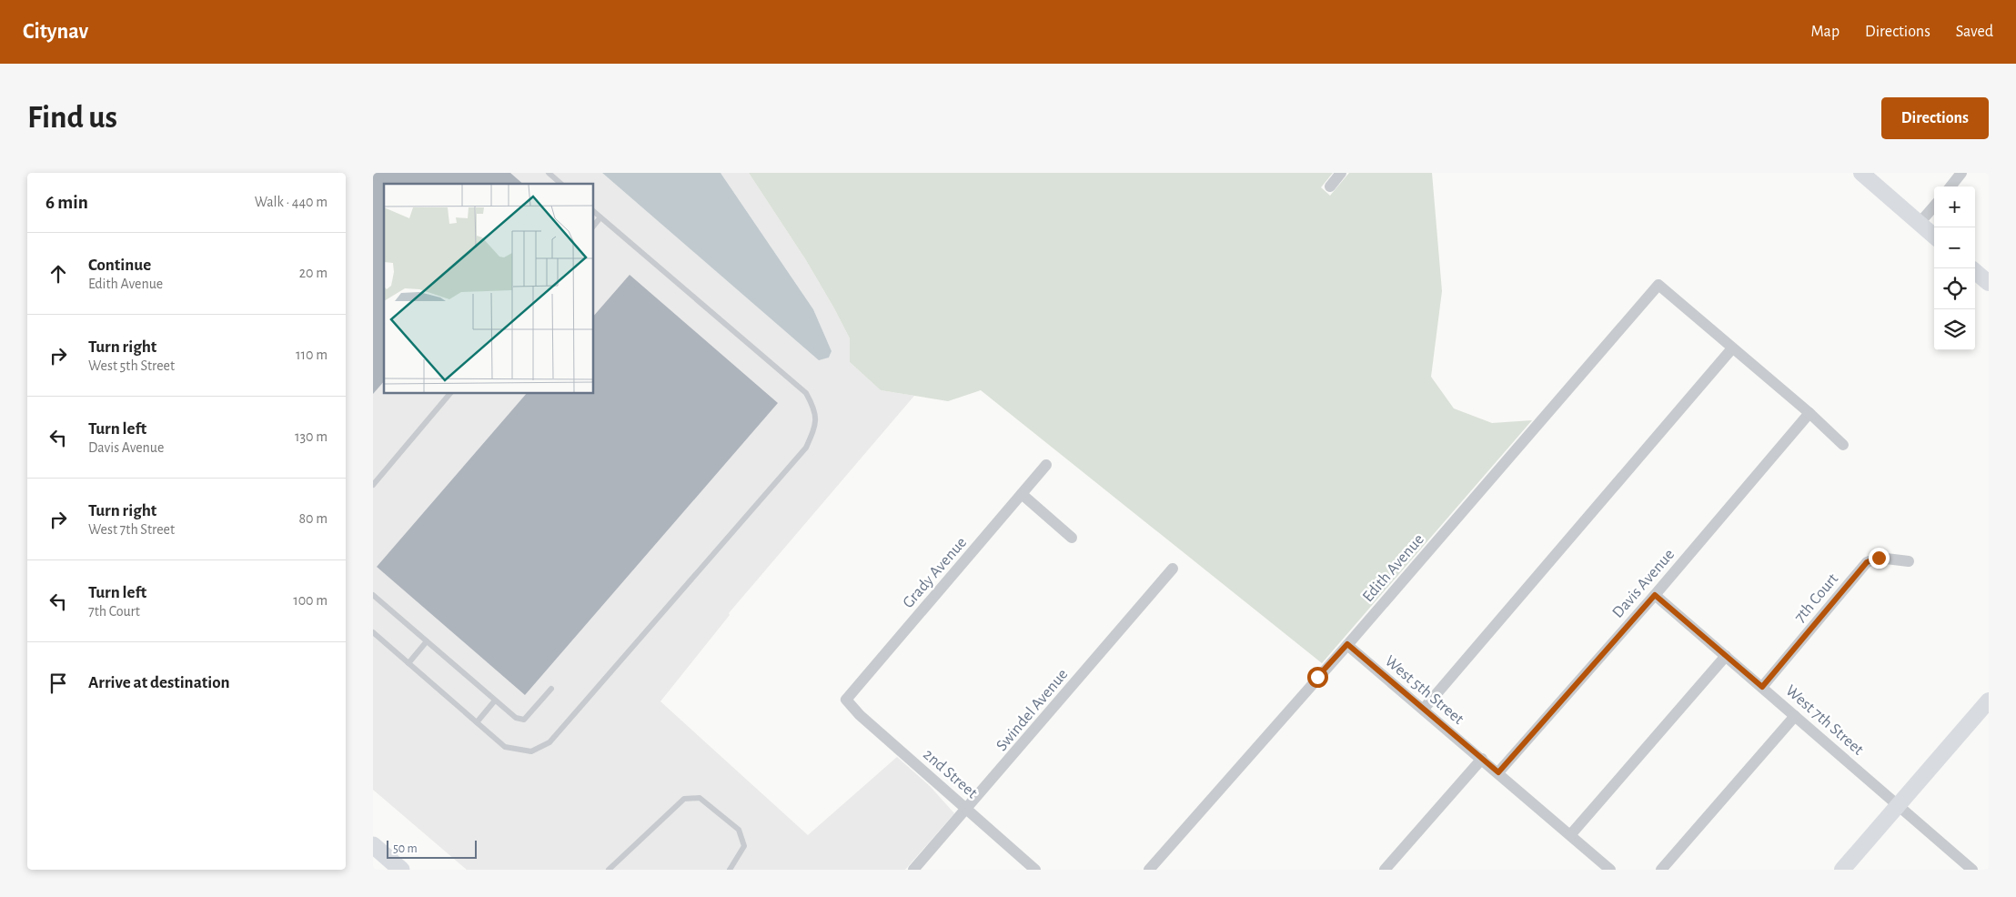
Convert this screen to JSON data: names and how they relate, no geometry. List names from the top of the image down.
{
  "streets": {
    "street": [
      "Edith Avenue",
      "Grady Avenue",
      "Davis Avenue",
      "7th Court",
      "West 5th Street",
      "Swindel Avenue",
      "West 7th Street",
      "2nd Street"
    ]
  },
  "crossings": [
    ["Edith Avenue", "West 5th Street"],
    ["Grady Avenue", "2nd Street"],
    ["Davis Avenue", "West 5th Street"],
    ["Davis Avenue", "West 7th Street"],
    ["7th Court", "West 7th Street"],
    ["Swindel Avenue", "2nd Street"]
  ],
  "scale_bar": "50 m",
  "page": {
    "header": "Citynav",
    "nav": ["Map", "Directions", "Saved"],
    "buttons": "Directions",
    "title": "Find us",
    "heading": ["6 min", "Walk · 440 m"],
    "map_buttons": ["+", "−"],
    "list": [
      ["Continue", "Edith Avenue", "20 m"],
      ["Turn right", "West 5th Street", "110 m"],
      ["Turn left", "Davis Avenue", "130 m"],
      ["Turn right", "West 7th Street", "80 m"],
      ["Turn left", "7th Court", "100 m"],
      "Arrive at destination"
    ],
    "scale": "50 m"
  }
}
